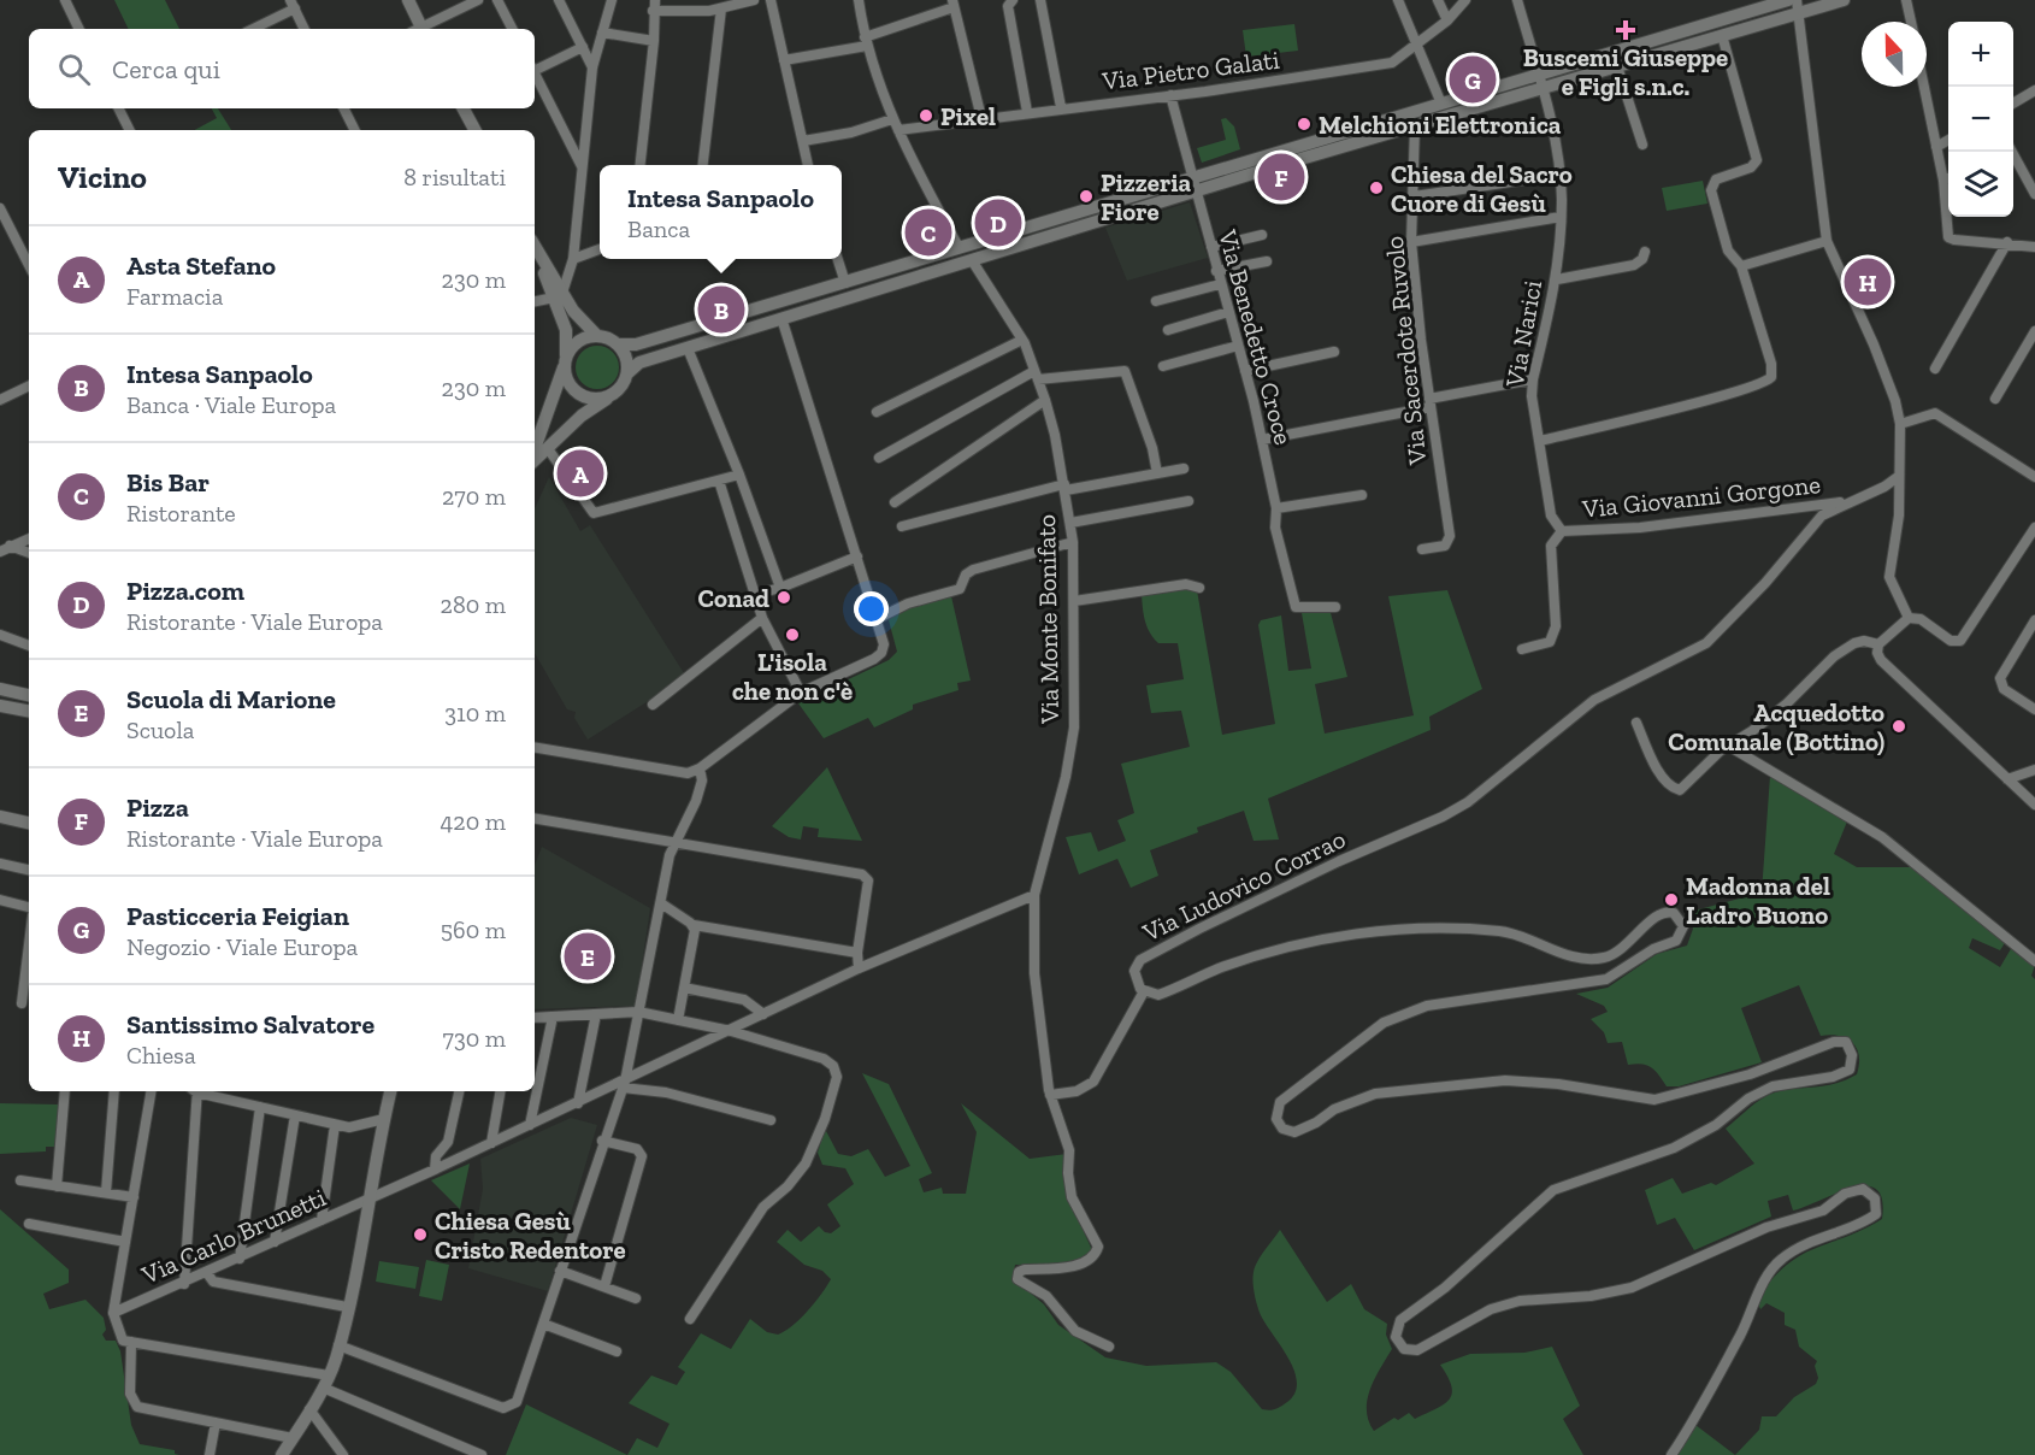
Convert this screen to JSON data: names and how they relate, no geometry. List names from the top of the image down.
{
  "streets": {
    "street": [
      "Via Pietro Galati",
      "Via Narici",
      "Via Benedetto Croce",
      "Via Sacerdote Ruvolo",
      "Via Giovanni Gorgone",
      "Via Monte Bonifato",
      "Via Ludovico Corrao",
      "Via Carlo Brunetti"
    ]
  },
  "crossings": [
    ["Via Pietro Galati", "Via Benedetto Croce"],
    ["Via Narici", "Via Giovanni Gorgone"],
    ["Via Giovanni Gorgone", "Via Ludovico Corrao"],
    ["Via Monte Bonifato", "Via Carlo Brunetti"]
  ],
  "places": {
    "health": ["Buscemi Giuseppe e Figli s.n.c."],
    "other": [
      "Pixel",
      "Melchioni Elettronica",
      "Chiesa del Sacro Cuore di Gesù",
      "Pizzeria Fiore",
      "Conad",
      "L'isola che non c'è",
      "Acquedotto Comunale (Bottino)",
      "Madonna del Ladro Buono",
      "Chiesa Gesù Cristo Redentore"
    ]
  },
  "north": "top",
  "page": {
    "map_buttons": ["+", "−"],
    "search": "Cerca qui",
    "pins": [
      "G",
      "F",
      "D",
      "C",
      "H",
      "B",
      "A",
      "E"
    ],
    "heading": ["Vicino", "8 risultati"],
    "popup": ["Intesa Sanpaolo", "Banca"],
    "list": [
      {
        "mark": "A",
        "name": "Asta Stefano",
        "note": "Farmacia",
        "value": "230 m"
      },
      {
        "mark": "B",
        "name": "Intesa Sanpaolo",
        "note": "Banca · Viale Europa",
        "value": "230 m"
      },
      {
        "mark": "C",
        "name": "Bis Bar",
        "note": "Ristorante",
        "value": "270 m"
      },
      {
        "mark": "D",
        "name": "Pizza.com",
        "note": "Ristorante · Viale Europa",
        "value": "280 m"
      },
      {
        "mark": "E",
        "name": "Scuola di Marione",
        "note": "Scuola",
        "value": "310 m"
      },
      {
        "mark": "F",
        "name": "Pizza",
        "note": "Ristorante · Viale Europa",
        "value": "420 m"
      },
      {
        "mark": "G",
        "name": "Pasticceria Feigian",
        "note": "Negozio · Viale Europa",
        "value": "560 m"
      },
      {
        "mark": "H",
        "name": "Santissimo Salvatore",
        "note": "Chiesa",
        "value": "730 m"
      }
    ]
  }
}
